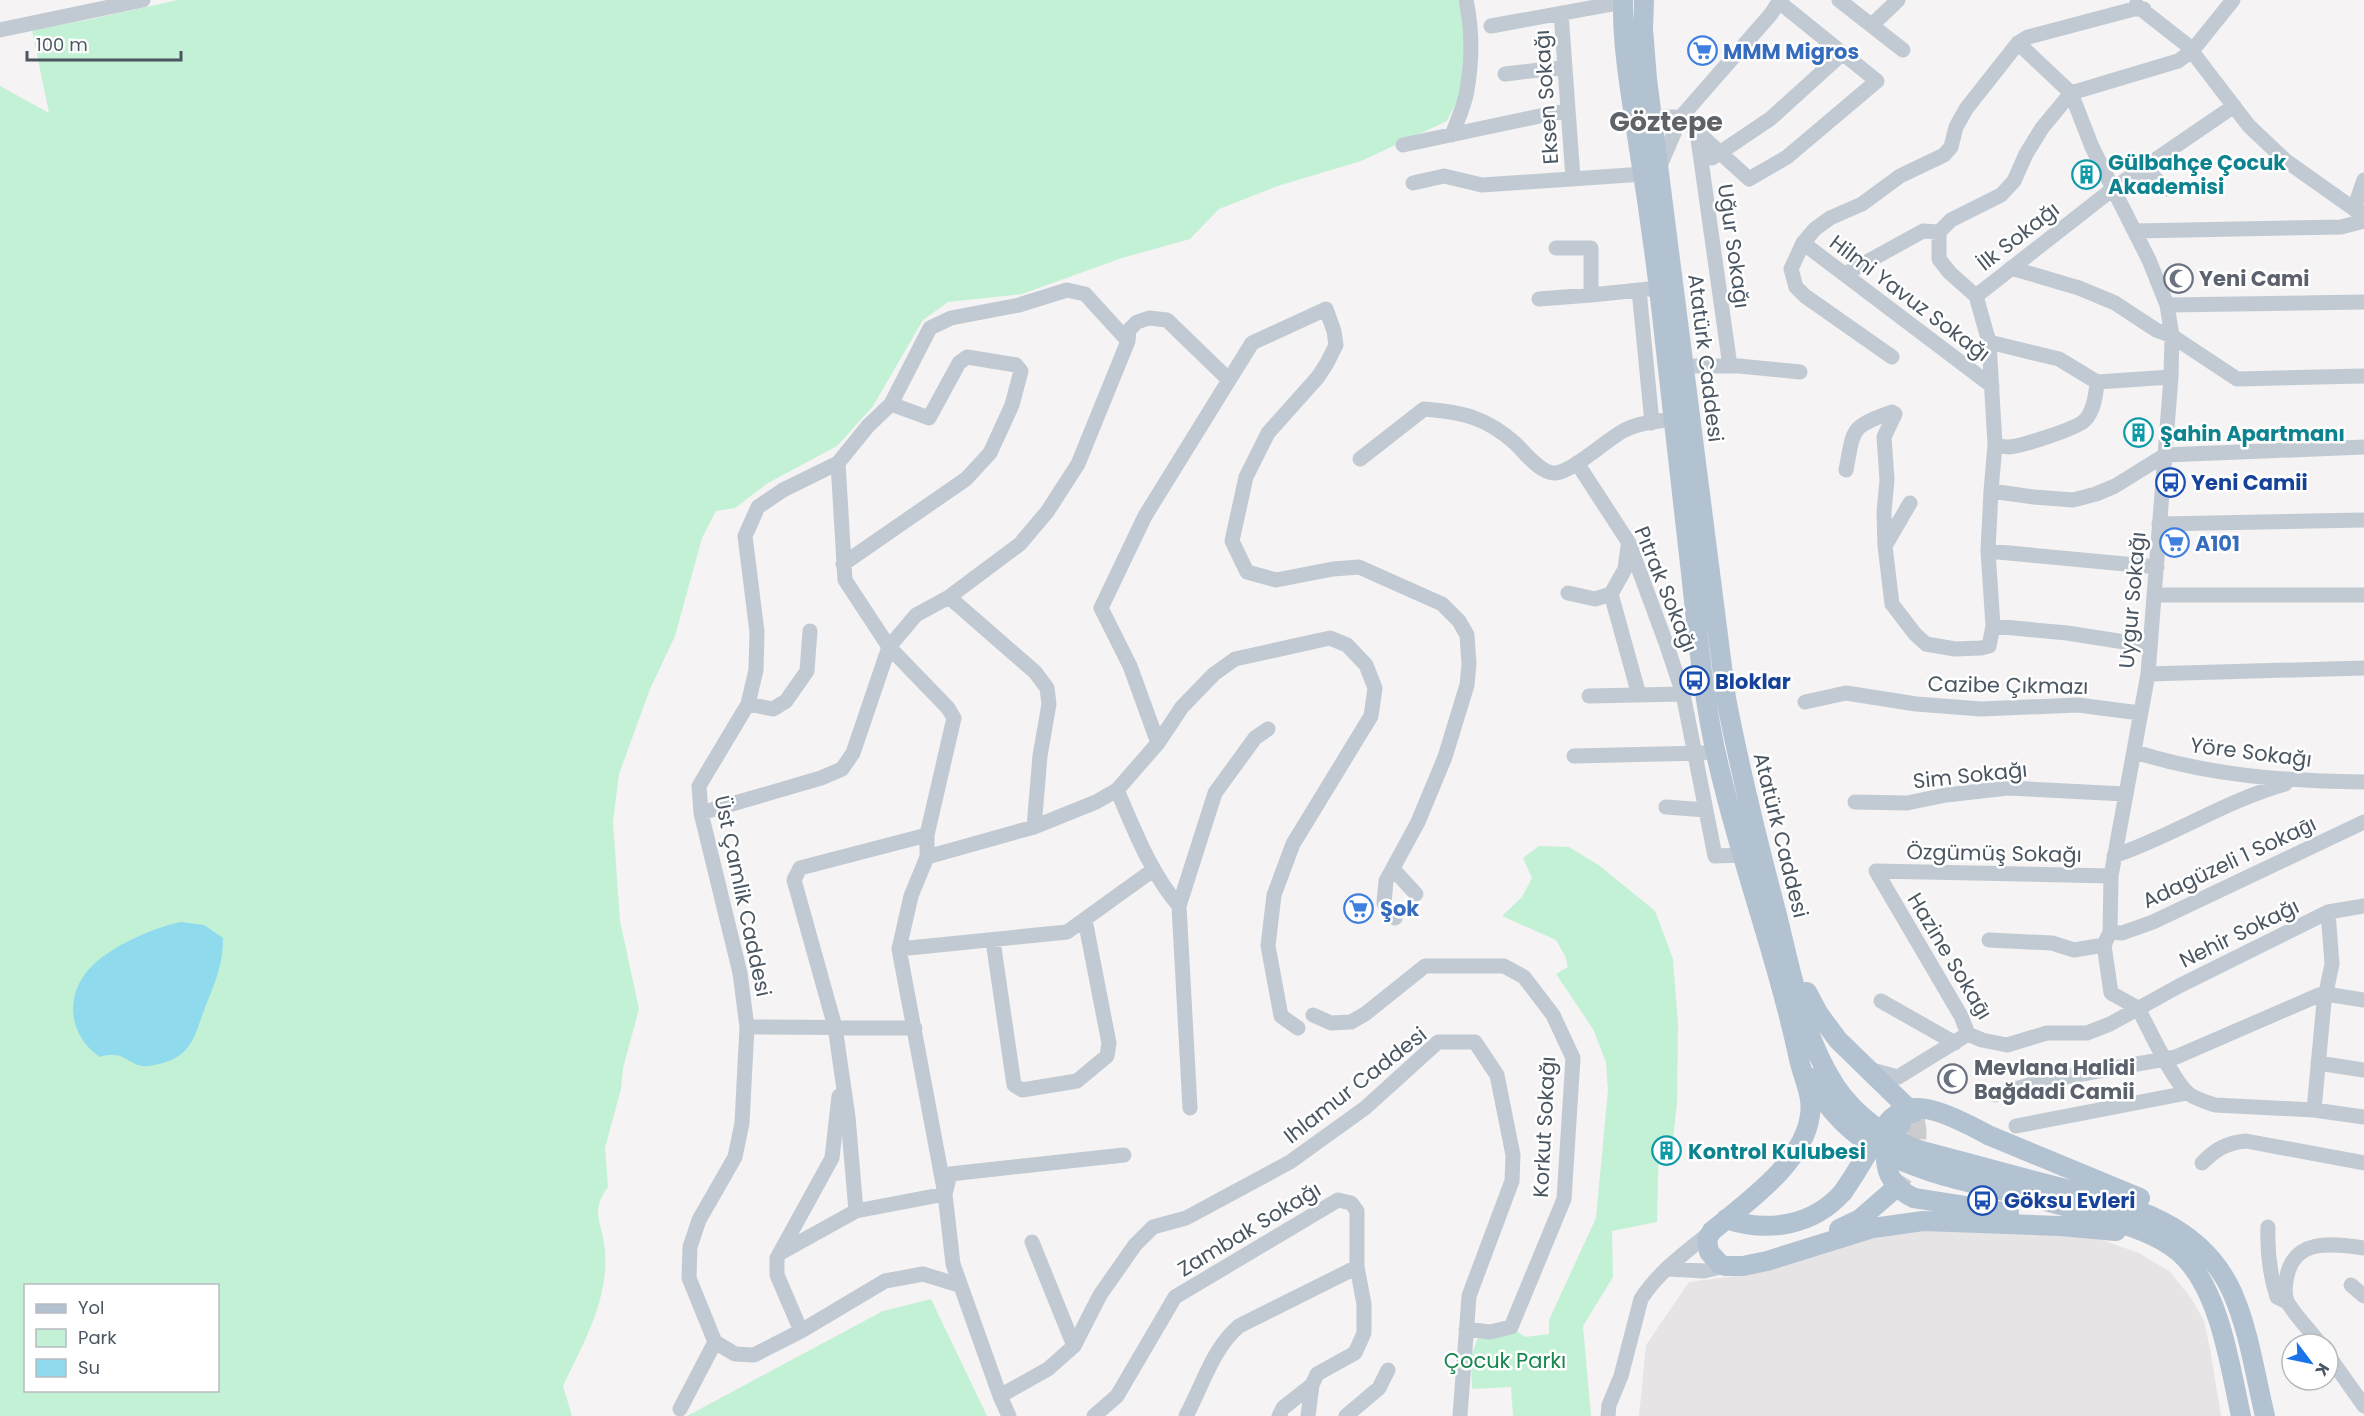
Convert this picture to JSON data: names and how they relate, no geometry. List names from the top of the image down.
{
  "streets": {
    "main road": ["Atatürk Caddesi"],
    "street": [
      "Eksen Sokağı",
      "İlk Sokağı",
      "Uğur Sokağı",
      "Hilmi Yavuz Sokağı",
      "Pıtrak Sokağı",
      "Uygur Sokağı",
      "Cazibe Çıkmazı",
      "Yöre Sokağı",
      "Sim Sokağı",
      "Özgümüş Sokağı",
      "Adagüzeli 1 Sokaḡı",
      "Üst Çamlik Caddesi",
      "Nehir Sokağı",
      "Hazine Sokaḡı",
      "Ihlamur Caddesi",
      "Korkut Sokağı",
      "Zambak Sokağı"
    ]
  },
  "crossings": [
    ["Eksen Sokağı", "Atatürk Caddesi"],
    ["İlk Sokağı", "Uygur Sokağı"],
    ["Atatürk Caddesi", "Pıtrak Sokağı"],
    ["Uygur Sokağı", "Cazibe Çıkmazı"],
    ["Uygur Sokağı", "Yöre Sokağı"],
    ["Uygur Sokağı", "Sim Sokağı"],
    ["Uygur Sokağı", "Özgümüş Sokağı"],
    ["Uygur Sokağı", "Adagüzeli 1 Sokaḡı"],
    ["Uygur Sokağı", "Nehir Sokağı"],
    ["Uygur Sokağı", "Hazine Sokaḡı"],
    ["Özgümüş Sokağı", "Hazine Sokaḡı"],
    ["Nehir Sokağı", "Hazine Sokaḡı"],
    ["Ihlamur Caddesi", "Korkut Sokağı"]
  ],
  "districts": ["Göztepe"],
  "parks": ["Çocuk Parkı"],
  "places": {
    "supermarket": ["MMM Migros", "A101", "Şok"],
    "building": ["Gülbahçe Çocuk Akademisi", "Şahin Apartmanı", "Kontrol Kulubesi"],
    "mosque": ["Yeni Cami", "Mevlana Halidi Bağdadi Camii"],
    "bus stop": ["Yeni Camii", "Bloklar", "Göksu Evleri"]
  },
  "legend": ["Yol", "Park", "Su"],
  "scale_bar": "100 m",
  "north": "bottom right"
}
